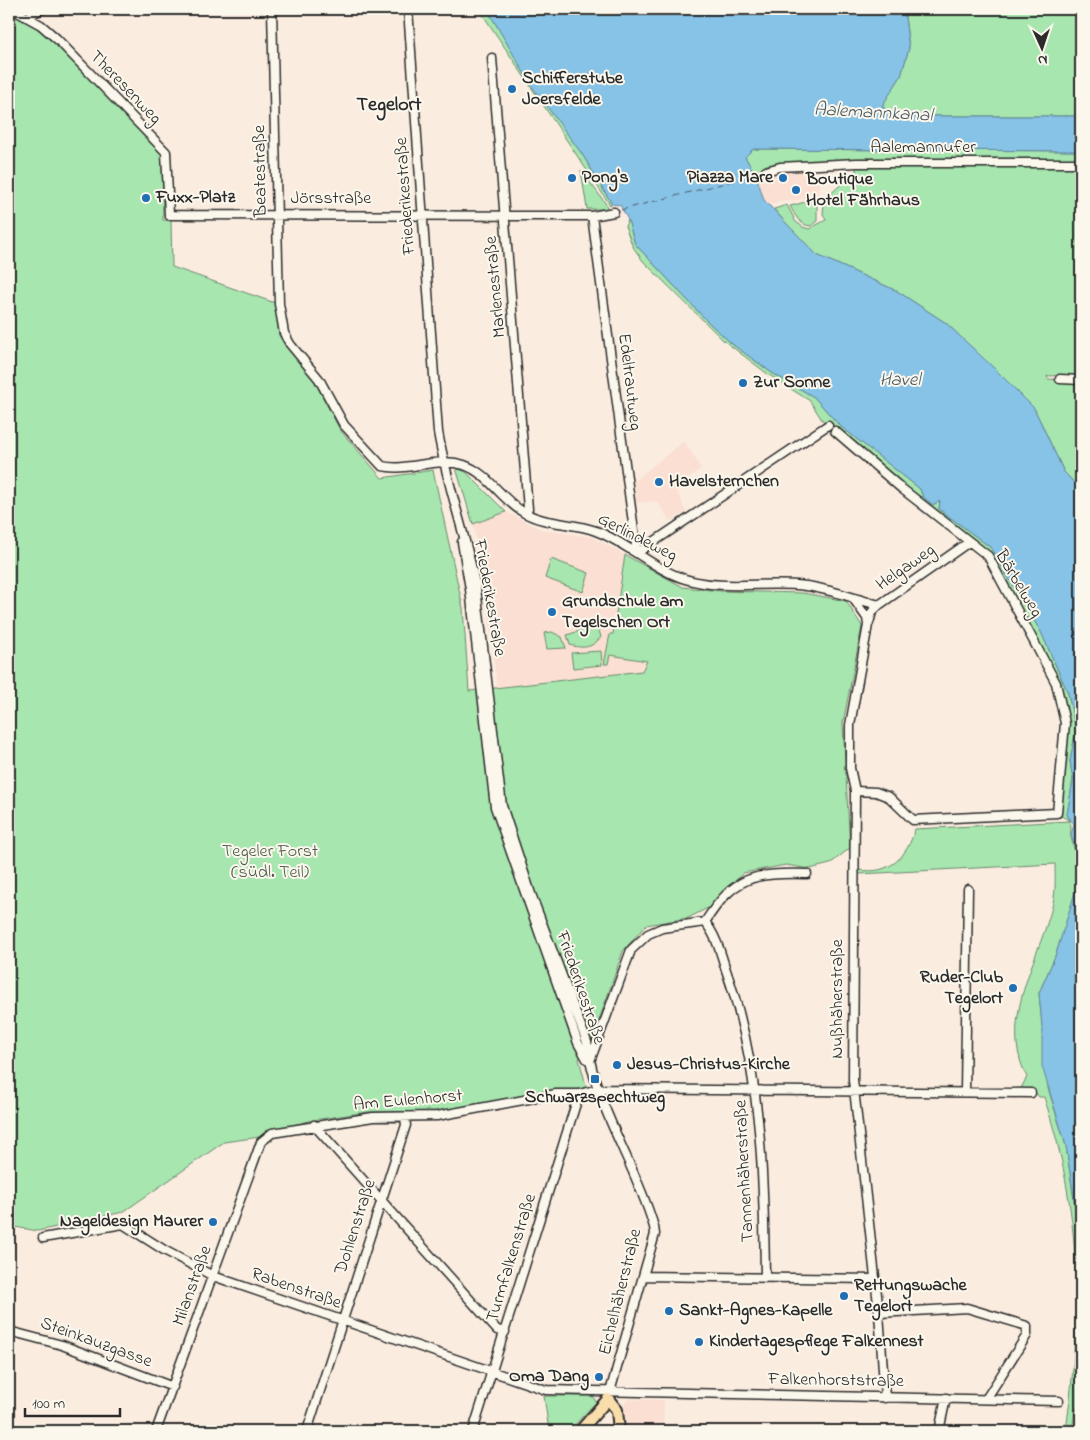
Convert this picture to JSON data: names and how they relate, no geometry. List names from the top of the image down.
{
  "streets": {
    "street": [
      "Theresenweg",
      "Aalemannufer",
      "Beatestraße",
      "Friederikestraße",
      "Jörsstraße",
      "Marlenestraße",
      "Edeltrautweg",
      "Gerlindeweg",
      "Helgaweg",
      "Bärbelweg",
      "Nußhäherstraße",
      "Am Eulenhorst",
      "Tannenhäherstraße",
      "Dohlenstraße",
      "Turmfalkenstraße",
      "Milanstraße",
      "Rabenstraße",
      "Eichelhäherstraße",
      "Steinkauzgasse",
      "Falkenhorststraße"
    ]
  },
  "crossings": [
    ["Theresenweg", "Jörsstraße"],
    ["Beatestraße", "Jörsstraße"],
    ["Beatestraße", "Gerlindeweg"],
    ["Friederikestraße", "Jörsstraße"],
    ["Friederikestraße", "Gerlindeweg"],
    ["Friederikestraße", "Eichelhäherstraße"],
    ["Jörsstraße", "Marlenestraße"],
    ["Jörsstraße", "Edeltrautweg"],
    ["Marlenestraße", "Gerlindeweg"],
    ["Edeltrautweg", "Gerlindeweg"],
    ["Gerlindeweg", "Helgaweg"],
    ["Helgaweg", "Bärbelweg"],
    ["Helgaweg", "Nußhäherstraße"],
    ["Bärbelweg", "Nußhäherstraße"],
    ["Nußhäherstraße", "Falkenhorststraße"],
    ["Am Eulenhorst", "Dohlenstraße"],
    ["Am Eulenhorst", "Turmfalkenstraße"],
    ["Am Eulenhorst", "Milanstraße"],
    ["Am Eulenhorst", "Eichelhäherstraße"],
    ["Dohlenstraße", "Rabenstraße"],
    ["Turmfalkenstraße", "Rabenstraße"],
    ["Milanstraße", "Rabenstraße"],
    ["Milanstraße", "Steinkauzgasse"],
    ["Rabenstraße", "Falkenhorststraße"],
    ["Eichelhäherstraße", "Falkenhorststraße"]
  ],
  "districts": ["Tegelort"],
  "water": ["Aalemannkanal", "Havel"],
  "parks": ["Tegeler Forst (südl. Teil)"],
  "places": {
    "other": [
      "Schifferstube Joersfelde",
      "Pong's",
      "Piazza Mare",
      "Boutique Hotel Fährhaus",
      "Fuxx-Platz",
      "Zur Sonne",
      "Havelsternchen",
      "Grundschule am Tegelschen Ort",
      "Ruder-Club Tegelort",
      "Jesus-Christus-Kirche",
      "Nageldesign Maurer",
      "Rettungswache Tegelort",
      "Sankt-Agnes-Kapelle",
      "Kindertagespflege Falkennest",
      "Oma Dang"
    ],
    "transit": ["Schwarzspechtweg"]
  },
  "scale_bar": "100 m",
  "north": "bottom"
}
